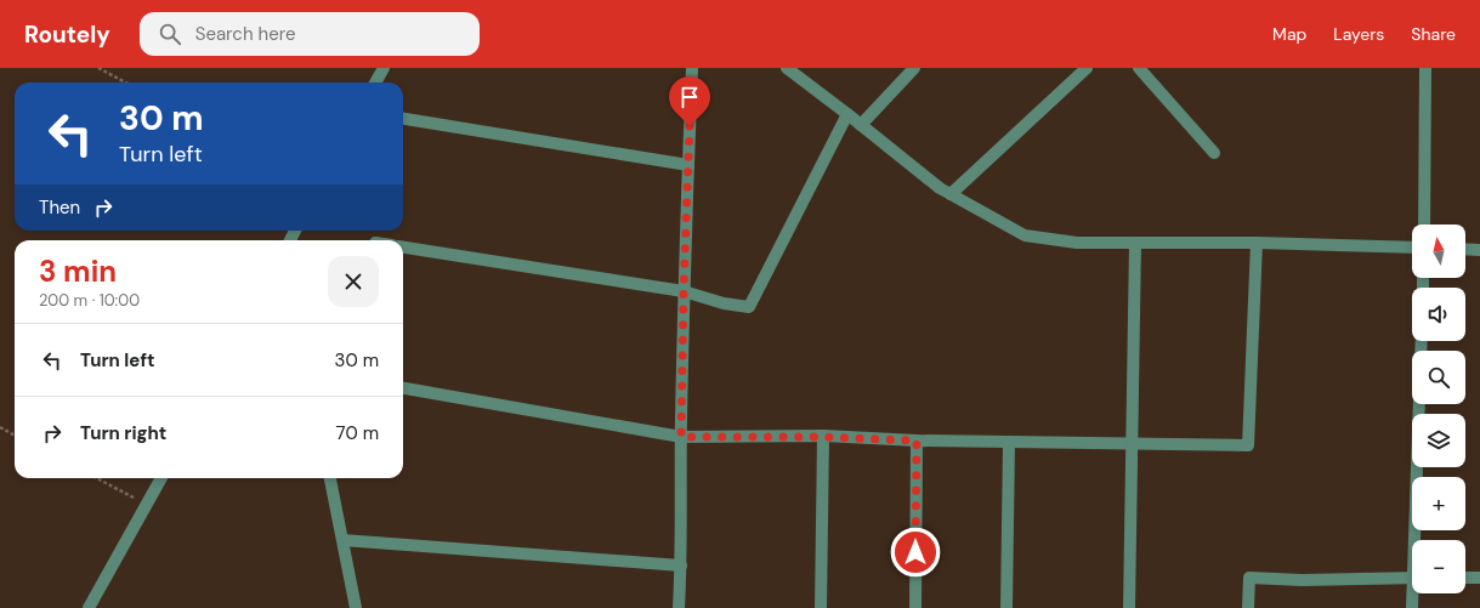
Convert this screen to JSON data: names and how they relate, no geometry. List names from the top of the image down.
{
  "north": "top",
  "page": {
    "header": "Routely",
    "search": "Search here",
    "nav": ["Map", "Layers", "Share"],
    "turn": ["30 m", "Turn left"],
    "then": "Then",
    "map_buttons": ["+", "−"],
    "heading": ["3 min", "200 m · 10:00"],
    "list": [
      {
        "name": "Turn left",
        "value": "30 m"
      },
      {
        "name": "Turn right",
        "value": "70 m"
      }
    ]
  }
}
